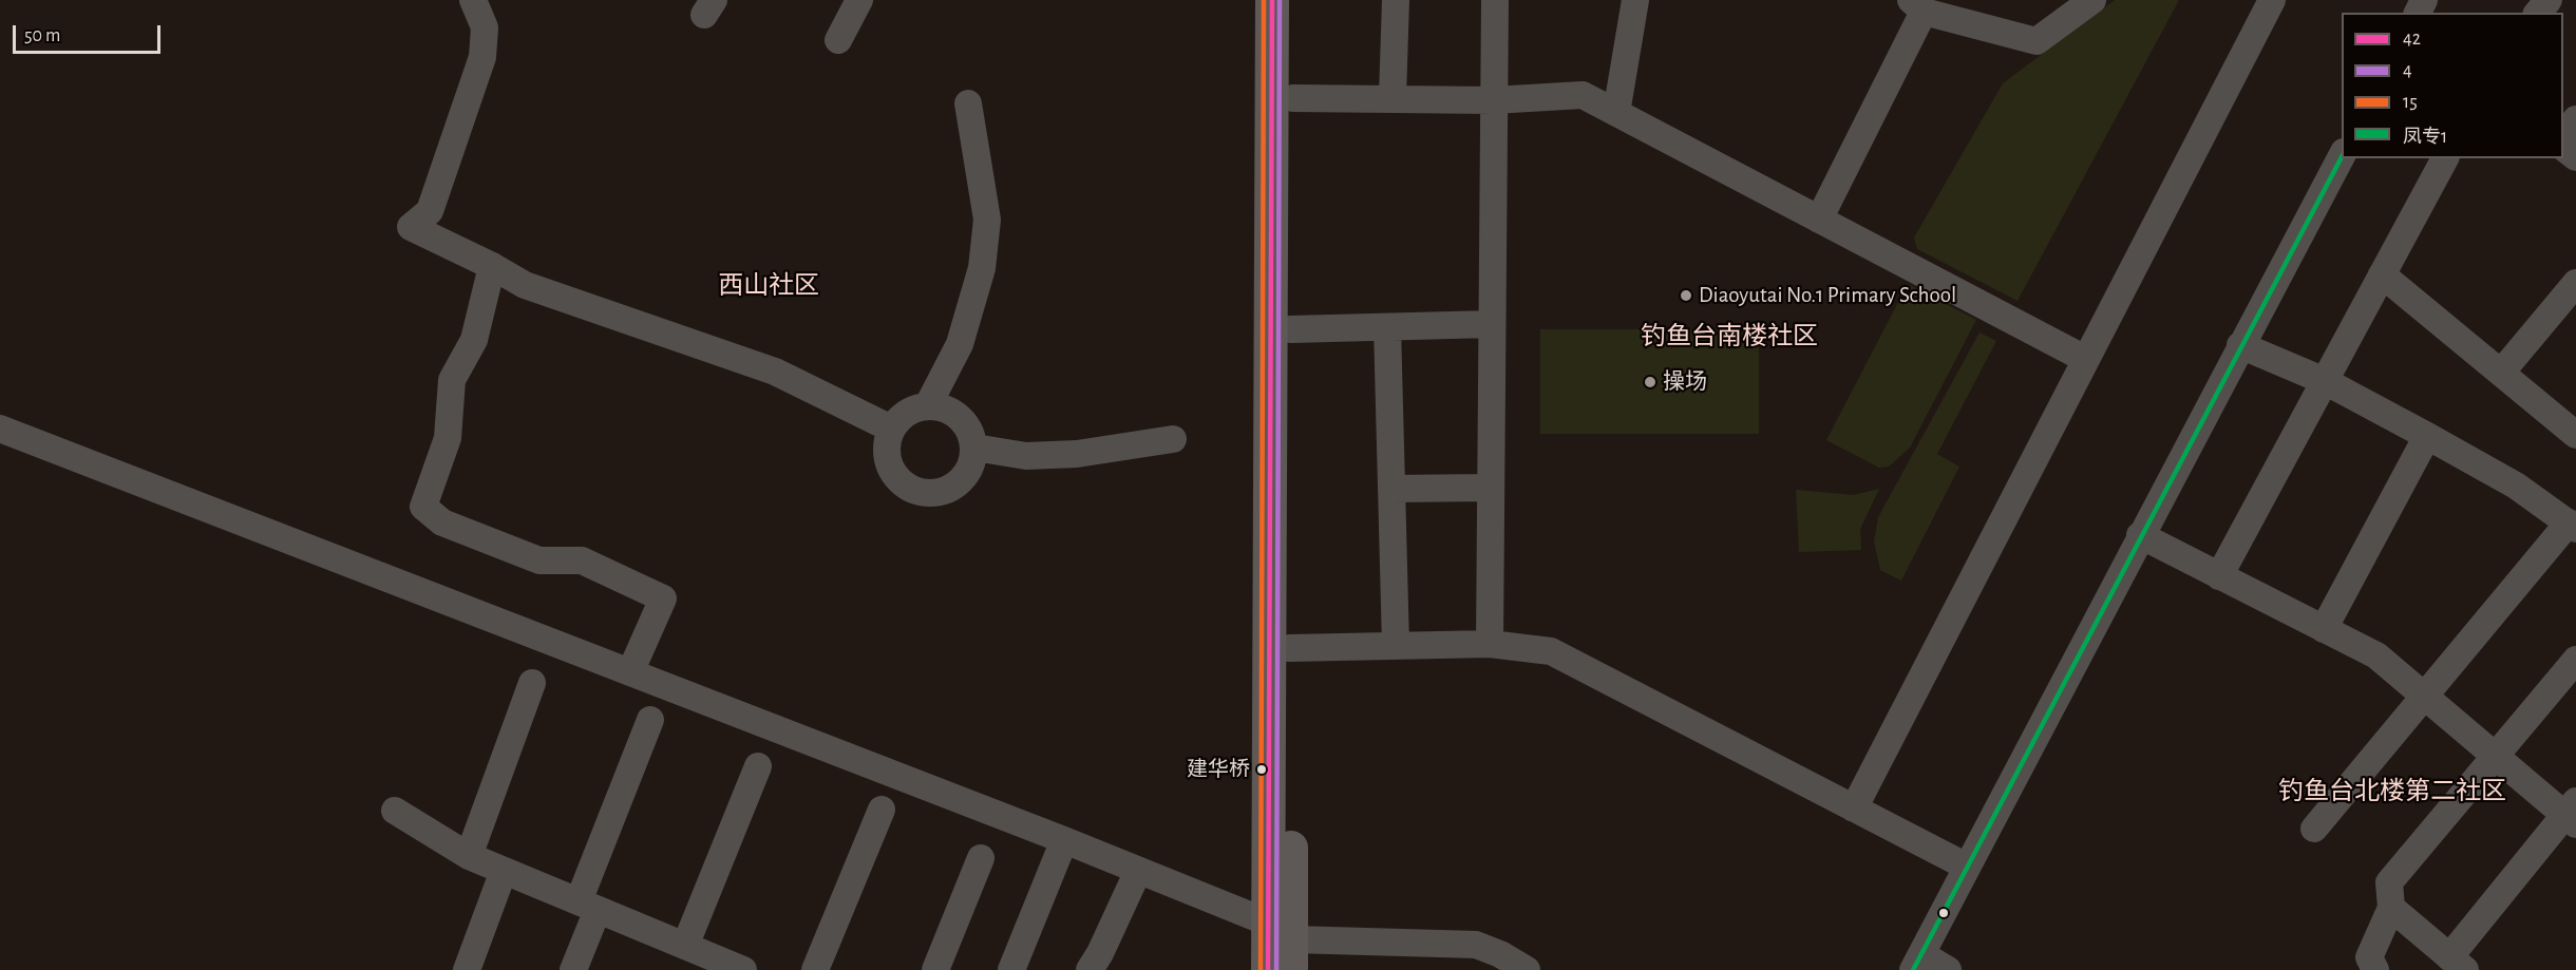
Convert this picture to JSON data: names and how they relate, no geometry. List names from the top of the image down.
{
  "districts": ["西山社区", "钓鱼台南楼社区", "钓鱼台北楼第二社区"],
  "places": ["Diaoyutai No.1 Primary School", "操场", "建华桥"],
  "lines": [
    "transit line 42",
    "transit line 4",
    "transit line 15",
    "transit line 凤专1"
  ],
  "legend": [
    "42",
    "4",
    "15",
    "凤专1"
  ],
  "scale_bar": "50 m"
}
